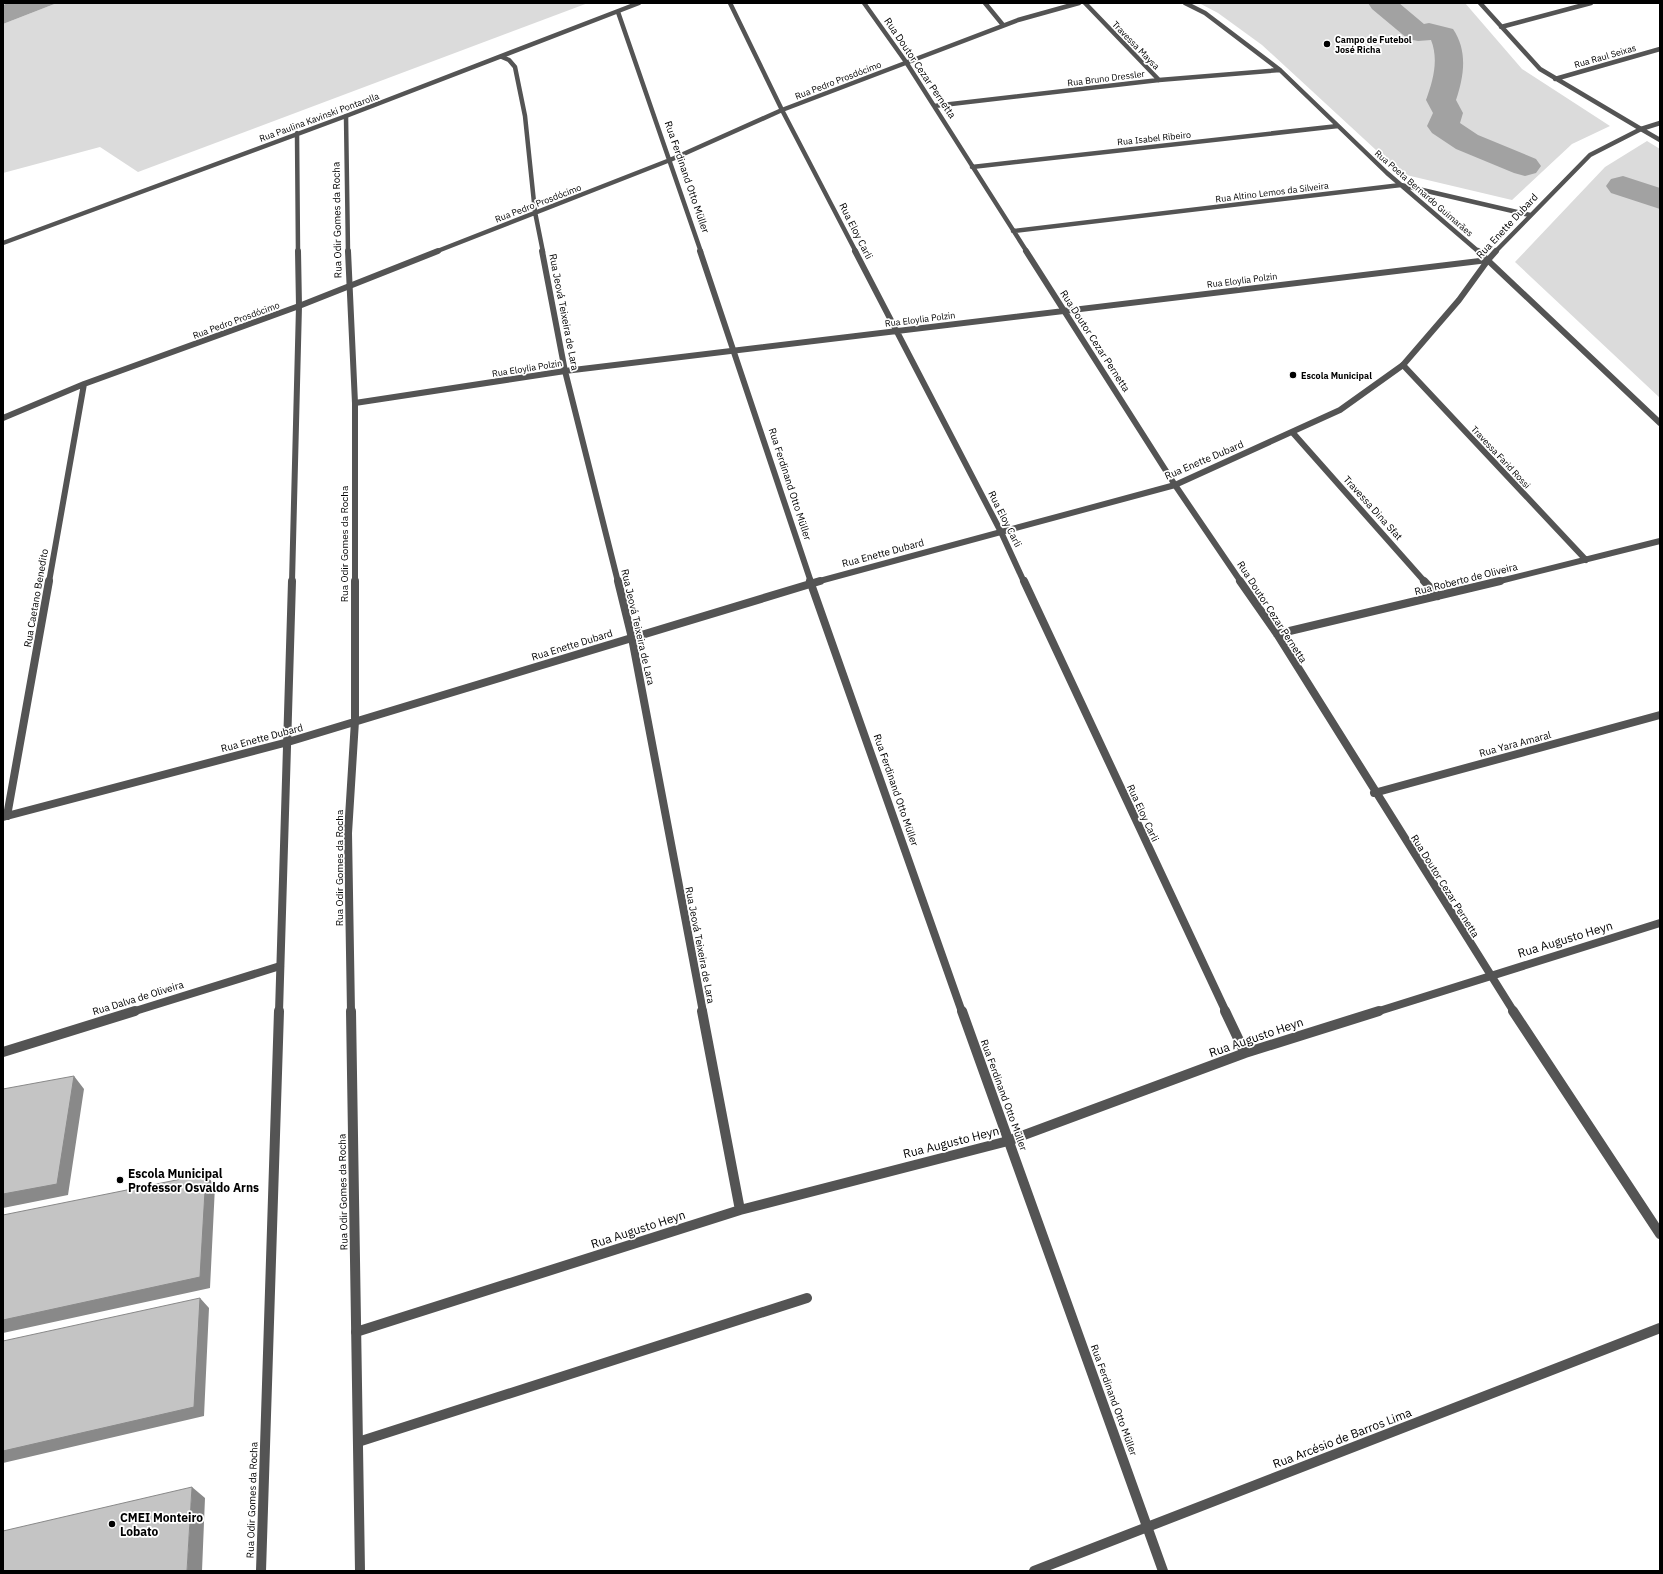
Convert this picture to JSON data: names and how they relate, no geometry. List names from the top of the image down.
{
  "streets": {
    "street": [
      "Travessa Maysa",
      "Rua Raul Seixas",
      "Rua Doutor Cezar Pernetta",
      "Rua Bruno Dressler",
      "Rua Pedro Prosdócimo",
      "Rua Paulina Kavinski Pontarolla",
      "Rua Isabel Ribeiro",
      "Rua Ferdinand Otto Müller",
      "Rua Altino Lemos da Silveira",
      "Rua Poeta Bernardo Guimarães",
      "Rua Odir Gomes da Rocha",
      "Rua Enette Dubard",
      "Rua Eloy Carli",
      "Rua Eloylia Polzin",
      "Rua Jeová Teixeira de Lara",
      "Travessa Farid Rossi",
      "Travessa Dina Sfat",
      "Rua Roberto de Oliveira",
      "Rua Caetano Benedito",
      "Rua Yara Amaral",
      "Rua Augusto Heyn",
      "Rua Dalva de Oliveira",
      "Rua Arcésio de Barros Lima"
    ]
  },
  "crossings": [
    ["Travessa Maysa", "Rua Bruno Dressler"],
    ["Rua Doutor Cezar Pernetta", "Rua Bruno Dressler"],
    ["Rua Doutor Cezar Pernetta", "Rua Pedro Prosdócimo"],
    ["Rua Doutor Cezar Pernetta", "Rua Isabel Ribeiro"],
    ["Rua Doutor Cezar Pernetta", "Rua Altino Lemos da Silveira"],
    ["Rua Doutor Cezar Pernetta", "Rua Enette Dubard"],
    ["Rua Doutor Cezar Pernetta", "Rua Eloylia Polzin"],
    ["Rua Doutor Cezar Pernetta", "Rua Roberto de Oliveira"],
    ["Rua Doutor Cezar Pernetta", "Rua Yara Amaral"],
    ["Rua Doutor Cezar Pernetta", "Rua Augusto Heyn"],
    ["Rua Bruno Dressler", "Rua Poeta Bernardo Guimarães"],
    ["Rua Pedro Prosdócimo", "Rua Ferdinand Otto Müller"],
    ["Rua Pedro Prosdócimo", "Rua Odir Gomes da Rocha"],
    ["Rua Pedro Prosdócimo", "Rua Eloy Carli"],
    ["Rua Pedro Prosdócimo", "Rua Jeová Teixeira de Lara"],
    ["Rua Pedro Prosdócimo", "Rua Caetano Benedito"],
    ["Rua Paulina Kavinski Pontarolla", "Rua Ferdinand Otto Müller"],
    ["Rua Paulina Kavinski Pontarolla", "Rua Odir Gomes da Rocha"],
    ["Rua Paulina Kavinski Pontarolla", "Rua Jeová Teixeira de Lara"],
    ["Rua Isabel Ribeiro", "Rua Poeta Bernardo Guimarães"],
    ["Rua Ferdinand Otto Müller", "Rua Enette Dubard"],
    ["Rua Ferdinand Otto Müller", "Rua Eloylia Polzin"],
    ["Rua Ferdinand Otto Müller", "Rua Augusto Heyn"],
    ["Rua Ferdinand Otto Müller", "Rua Arcésio de Barros Lima"],
    ["Rua Altino Lemos da Silveira", "Rua Poeta Bernardo Guimarães"],
    ["Rua Altino Lemos da Silveira", "Rua Enette Dubard"],
    ["Rua Poeta Bernardo Guimarães", "Rua Enette Dubard"],
    ["Rua Poeta Bernardo Guimarães", "Rua Eloylia Polzin"],
    ["Rua Odir Gomes da Rocha", "Rua Enette Dubard"],
    ["Rua Odir Gomes da Rocha", "Rua Eloylia Polzin"],
    ["Rua Odir Gomes da Rocha", "Rua Augusto Heyn"],
    ["Rua Odir Gomes da Rocha", "Rua Dalva de Oliveira"],
    ["Rua Enette Dubard", "Rua Eloy Carli"],
    ["Rua Enette Dubard", "Rua Eloylia Polzin"],
    ["Rua Enette Dubard", "Rua Jeová Teixeira de Lara"],
    ["Rua Enette Dubard", "Travessa Farid Rossi"],
    ["Rua Enette Dubard", "Travessa Dina Sfat"],
    ["Rua Enette Dubard", "Rua Caetano Benedito"],
    ["Rua Eloy Carli", "Rua Eloylia Polzin"],
    ["Rua Eloy Carli", "Rua Augusto Heyn"],
    ["Rua Eloylia Polzin", "Rua Jeová Teixeira de Lara"],
    ["Rua Jeová Teixeira de Lara", "Rua Augusto Heyn"],
    ["Travessa Farid Rossi", "Rua Roberto de Oliveira"],
    ["Travessa Dina Sfat", "Rua Roberto de Oliveira"]
  ],
  "places": [
    "Campo de Futebol José Richa",
    "Escola Municipal",
    "Escola Municipal Professor Osvaldo Arns",
    "CMEI Monteiro Lobato"
  ]
}
